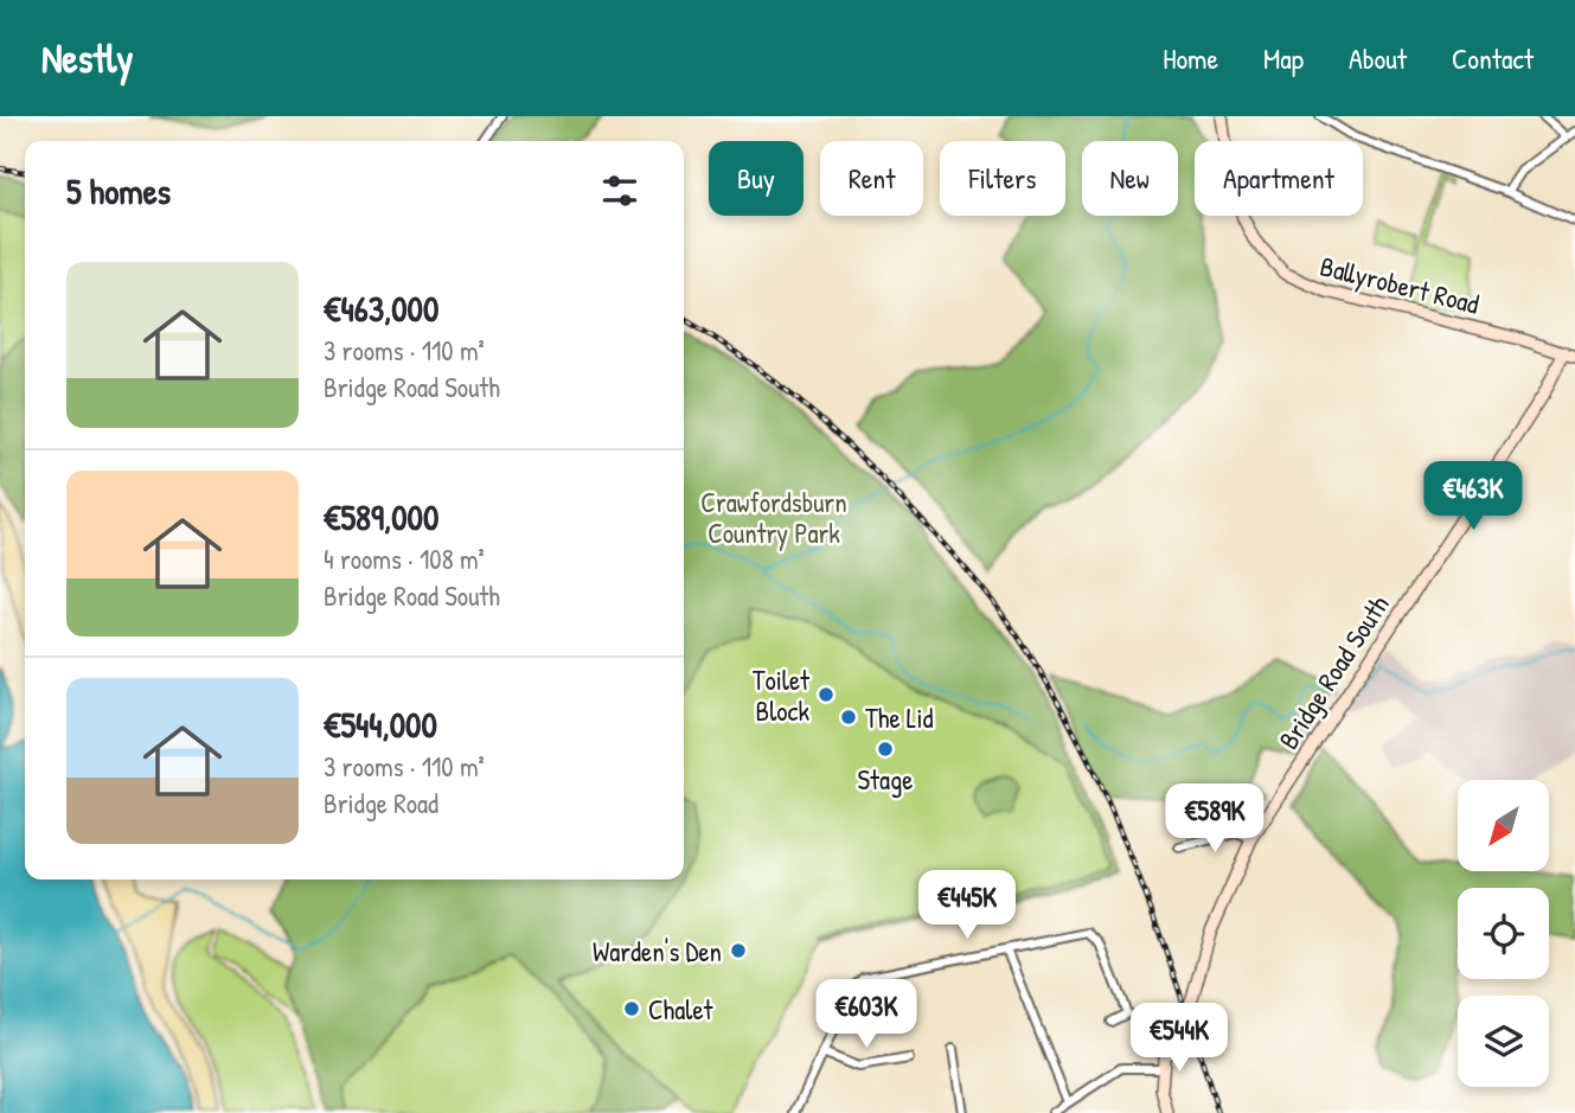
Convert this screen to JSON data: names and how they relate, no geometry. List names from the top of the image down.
{
  "streets": {
    "street": ["Ballyrobert Road", "Bridge Road South"]
  },
  "crossings": [
    ["Ballyrobert Road", "Bridge Road South"]
  ],
  "parks": ["Crawfordsburn Country Park"],
  "places": [
    "Toilet Block",
    "The Lid",
    "Stage",
    "Warden's Den",
    "Chalet"
  ],
  "north": "bottom left",
  "page": {
    "header": "Nestly",
    "nav": [
      "Home",
      "Map",
      "About",
      "Contact"
    ],
    "chip": [
      "Buy",
      "Rent",
      "Filters",
      "New",
      "Apartment"
    ],
    "heading": "5 homes",
    "list": [
      {
        "name": "€463,000",
        "note": "3 rooms · 110 m² · Bridge Road South"
      },
      {
        "name": "€589,000",
        "note": "4 rooms · 108 m² · Bridge Road South"
      },
      {
        "name": "€544,000",
        "note": "3 rooms · 110 m² · Bridge Road"
      }
    ],
    "price": [
      "€463K",
      "€589K",
      "€445K",
      "€603K",
      "€544K"
    ]
  }
}
